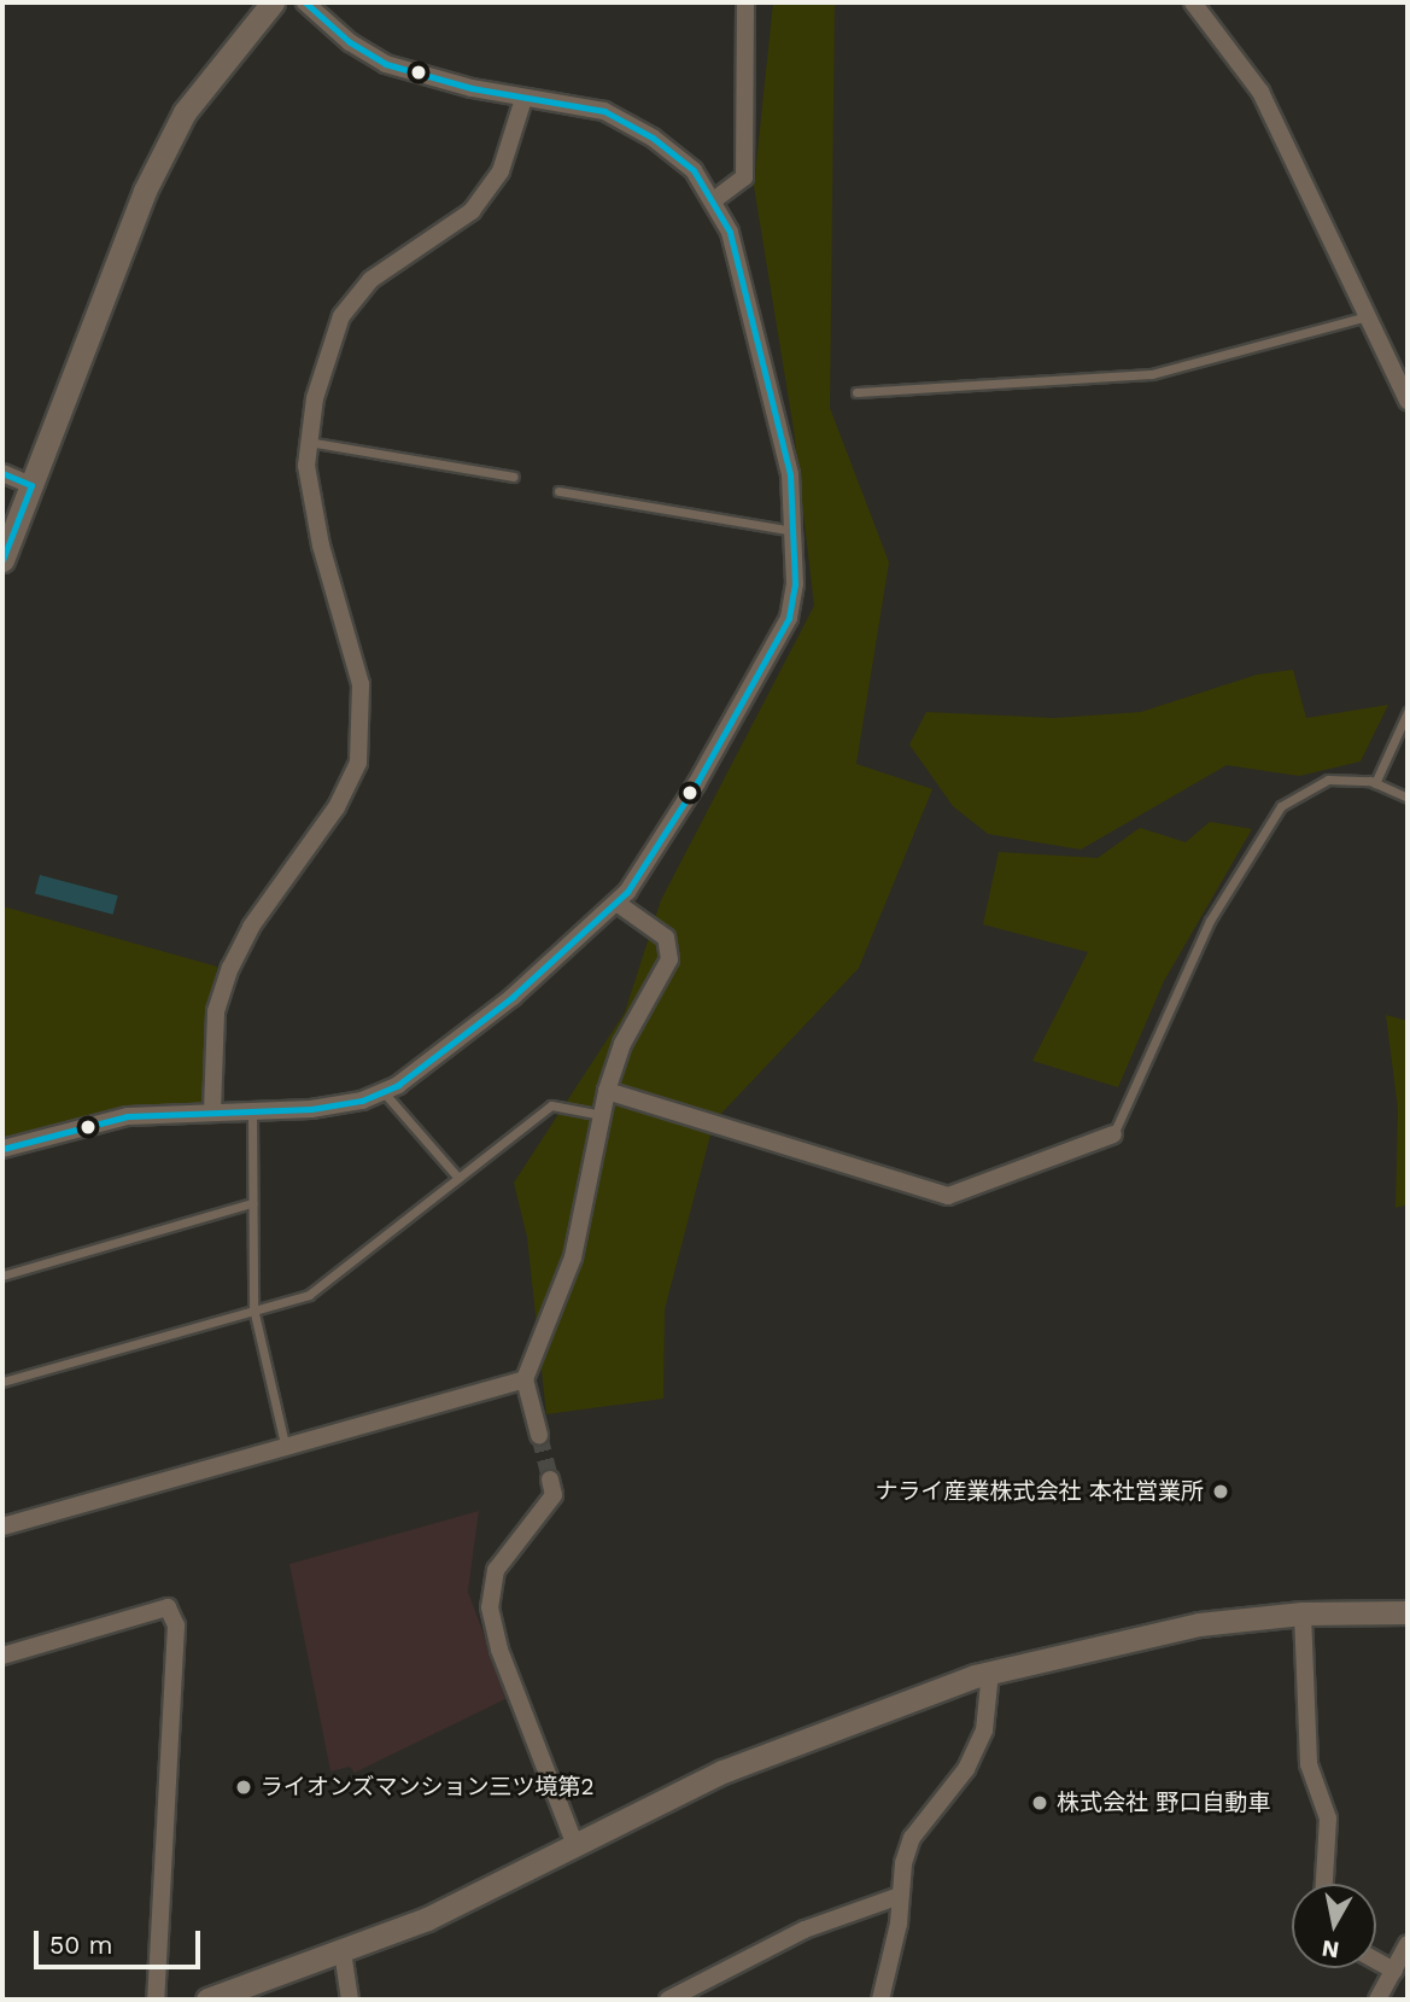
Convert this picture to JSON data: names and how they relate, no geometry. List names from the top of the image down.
{
  "places": ["ナライ産業株式会社 本社営業所", "ライオンズマンション三ツ境第2", "株式会社 野口自動車"],
  "scale_bar": "50 m",
  "north": "bottom"
}
